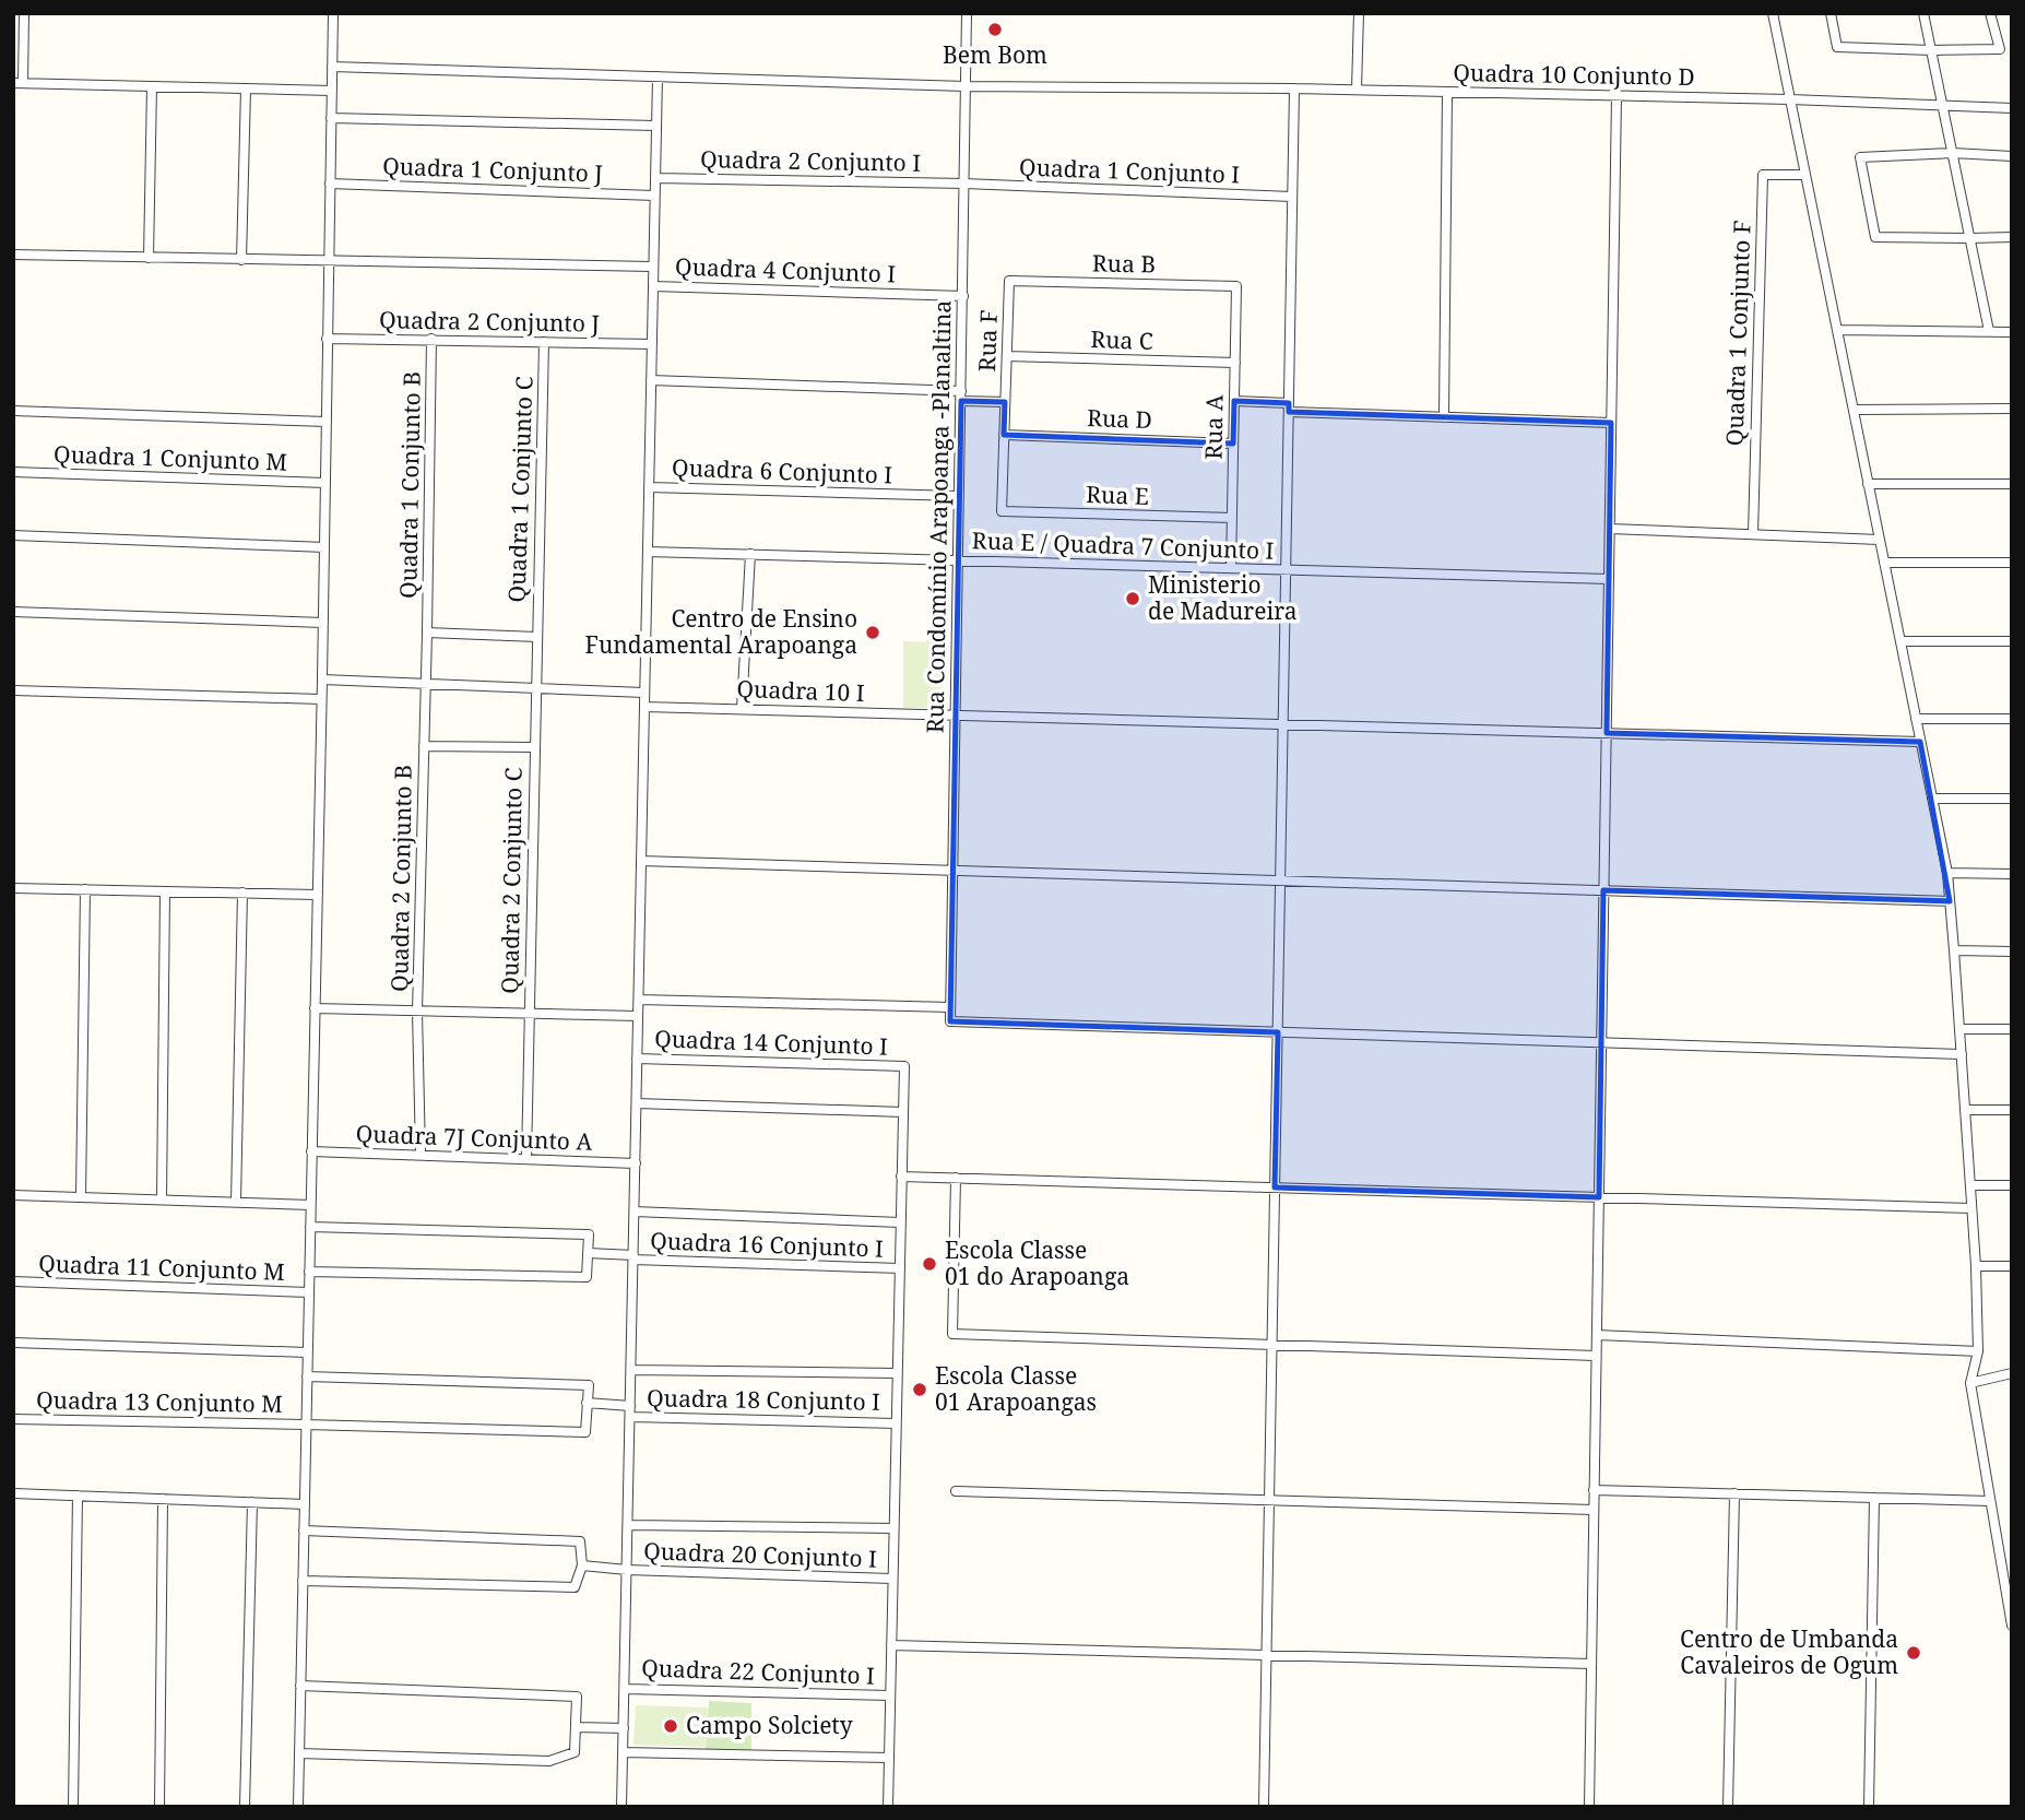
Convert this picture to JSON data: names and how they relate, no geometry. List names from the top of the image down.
{
  "streets": {
    "street": [
      "Quadra 10 Conjunto D",
      "Quadra 2 Conjunto I",
      "Quadra 1 Conjunto J",
      "Quadra 1 Conjunto I",
      "Rua B",
      "Quadra 4 Conjunto I",
      "Quadra 2 Conjunto J",
      "Quadra 1 Conjunto F",
      "Rua F",
      "Rua C",
      "Rua D",
      "Rua A",
      "Quadra 1 Conjunto M",
      "Quadra 6 Conjunto I",
      "Quadra 1 Conjunto B",
      "Quadra 1 Conjunto C",
      "Rua E",
      "Rua Condomínio Arapoanga -Planaltina",
      "Rua E / Quadra 7 Conjunto I",
      "Quadra 10 I",
      "Quadra 2 Conjunto B",
      "Quadra 2 Conjunto C",
      "Quadra 14 Conjunto I",
      "Quadra 7J Conjunto A",
      "Quadra 16 Conjunto I",
      "Quadra 11 Conjunto M",
      "Quadra 18 Conjunto I",
      "Quadra 13 Conjunto M",
      "Quadra 20 Conjunto I",
      "Quadra 22 Conjunto I"
    ]
  },
  "crossings": [
    ["Quadra 10 Conjunto D", "Rua Condomínio Arapoanga -Planaltina"],
    ["Quadra 2 Conjunto I", "Quadra 1 Conjunto I"],
    ["Quadra 2 Conjunto I", "Rua Condomínio Arapoanga -Planaltina"],
    ["Quadra 1 Conjunto I", "Rua Condomínio Arapoanga -Planaltina"],
    ["Rua B", "Rua F"],
    ["Rua B", "Rua A"],
    ["Quadra 4 Conjunto I", "Rua Condomínio Arapoanga -Planaltina"],
    ["Quadra 2 Conjunto J", "Quadra 1 Conjunto B"],
    ["Quadra 2 Conjunto J", "Quadra 1 Conjunto C"],
    ["Rua F", "Rua C"],
    ["Rua F", "Rua D"],
    ["Rua F", "Rua E"],
    ["Rua F", "Rua Condomínio Arapoanga -Planaltina"],
    ["Rua C", "Rua A"],
    ["Rua D", "Rua A"],
    ["Rua A", "Rua E"],
    ["Rua A", "Rua E / Quadra 7 Conjunto I"],
    ["Quadra 6 Conjunto I", "Rua Condomínio Arapoanga -Planaltina"],
    ["Quadra 1 Conjunto B", "Quadra 2 Conjunto B"],
    ["Quadra 1 Conjunto C", "Quadra 2 Conjunto C"],
    ["Rua Condomínio Arapoanga -Planaltina", "Rua E / Quadra 7 Conjunto I"],
    ["Rua Condomínio Arapoanga -Planaltina", "Quadra 10 I"],
    ["Quadra 2 Conjunto B", "Quadra 7J Conjunto A"],
    ["Quadra 2 Conjunto C", "Quadra 7J Conjunto A"]
  ],
  "places": [
    "Bem Bom",
    "Ministerio de Madureira",
    "Centro de Ensino Fundamental Arapoanga",
    "Escola Classe 01 do Arapoanga",
    "Escola Classe 01 Arapoangas",
    "Centro de Umbanda Cavaleiros de Ogum",
    "Campo Solciety"
  ]
}
